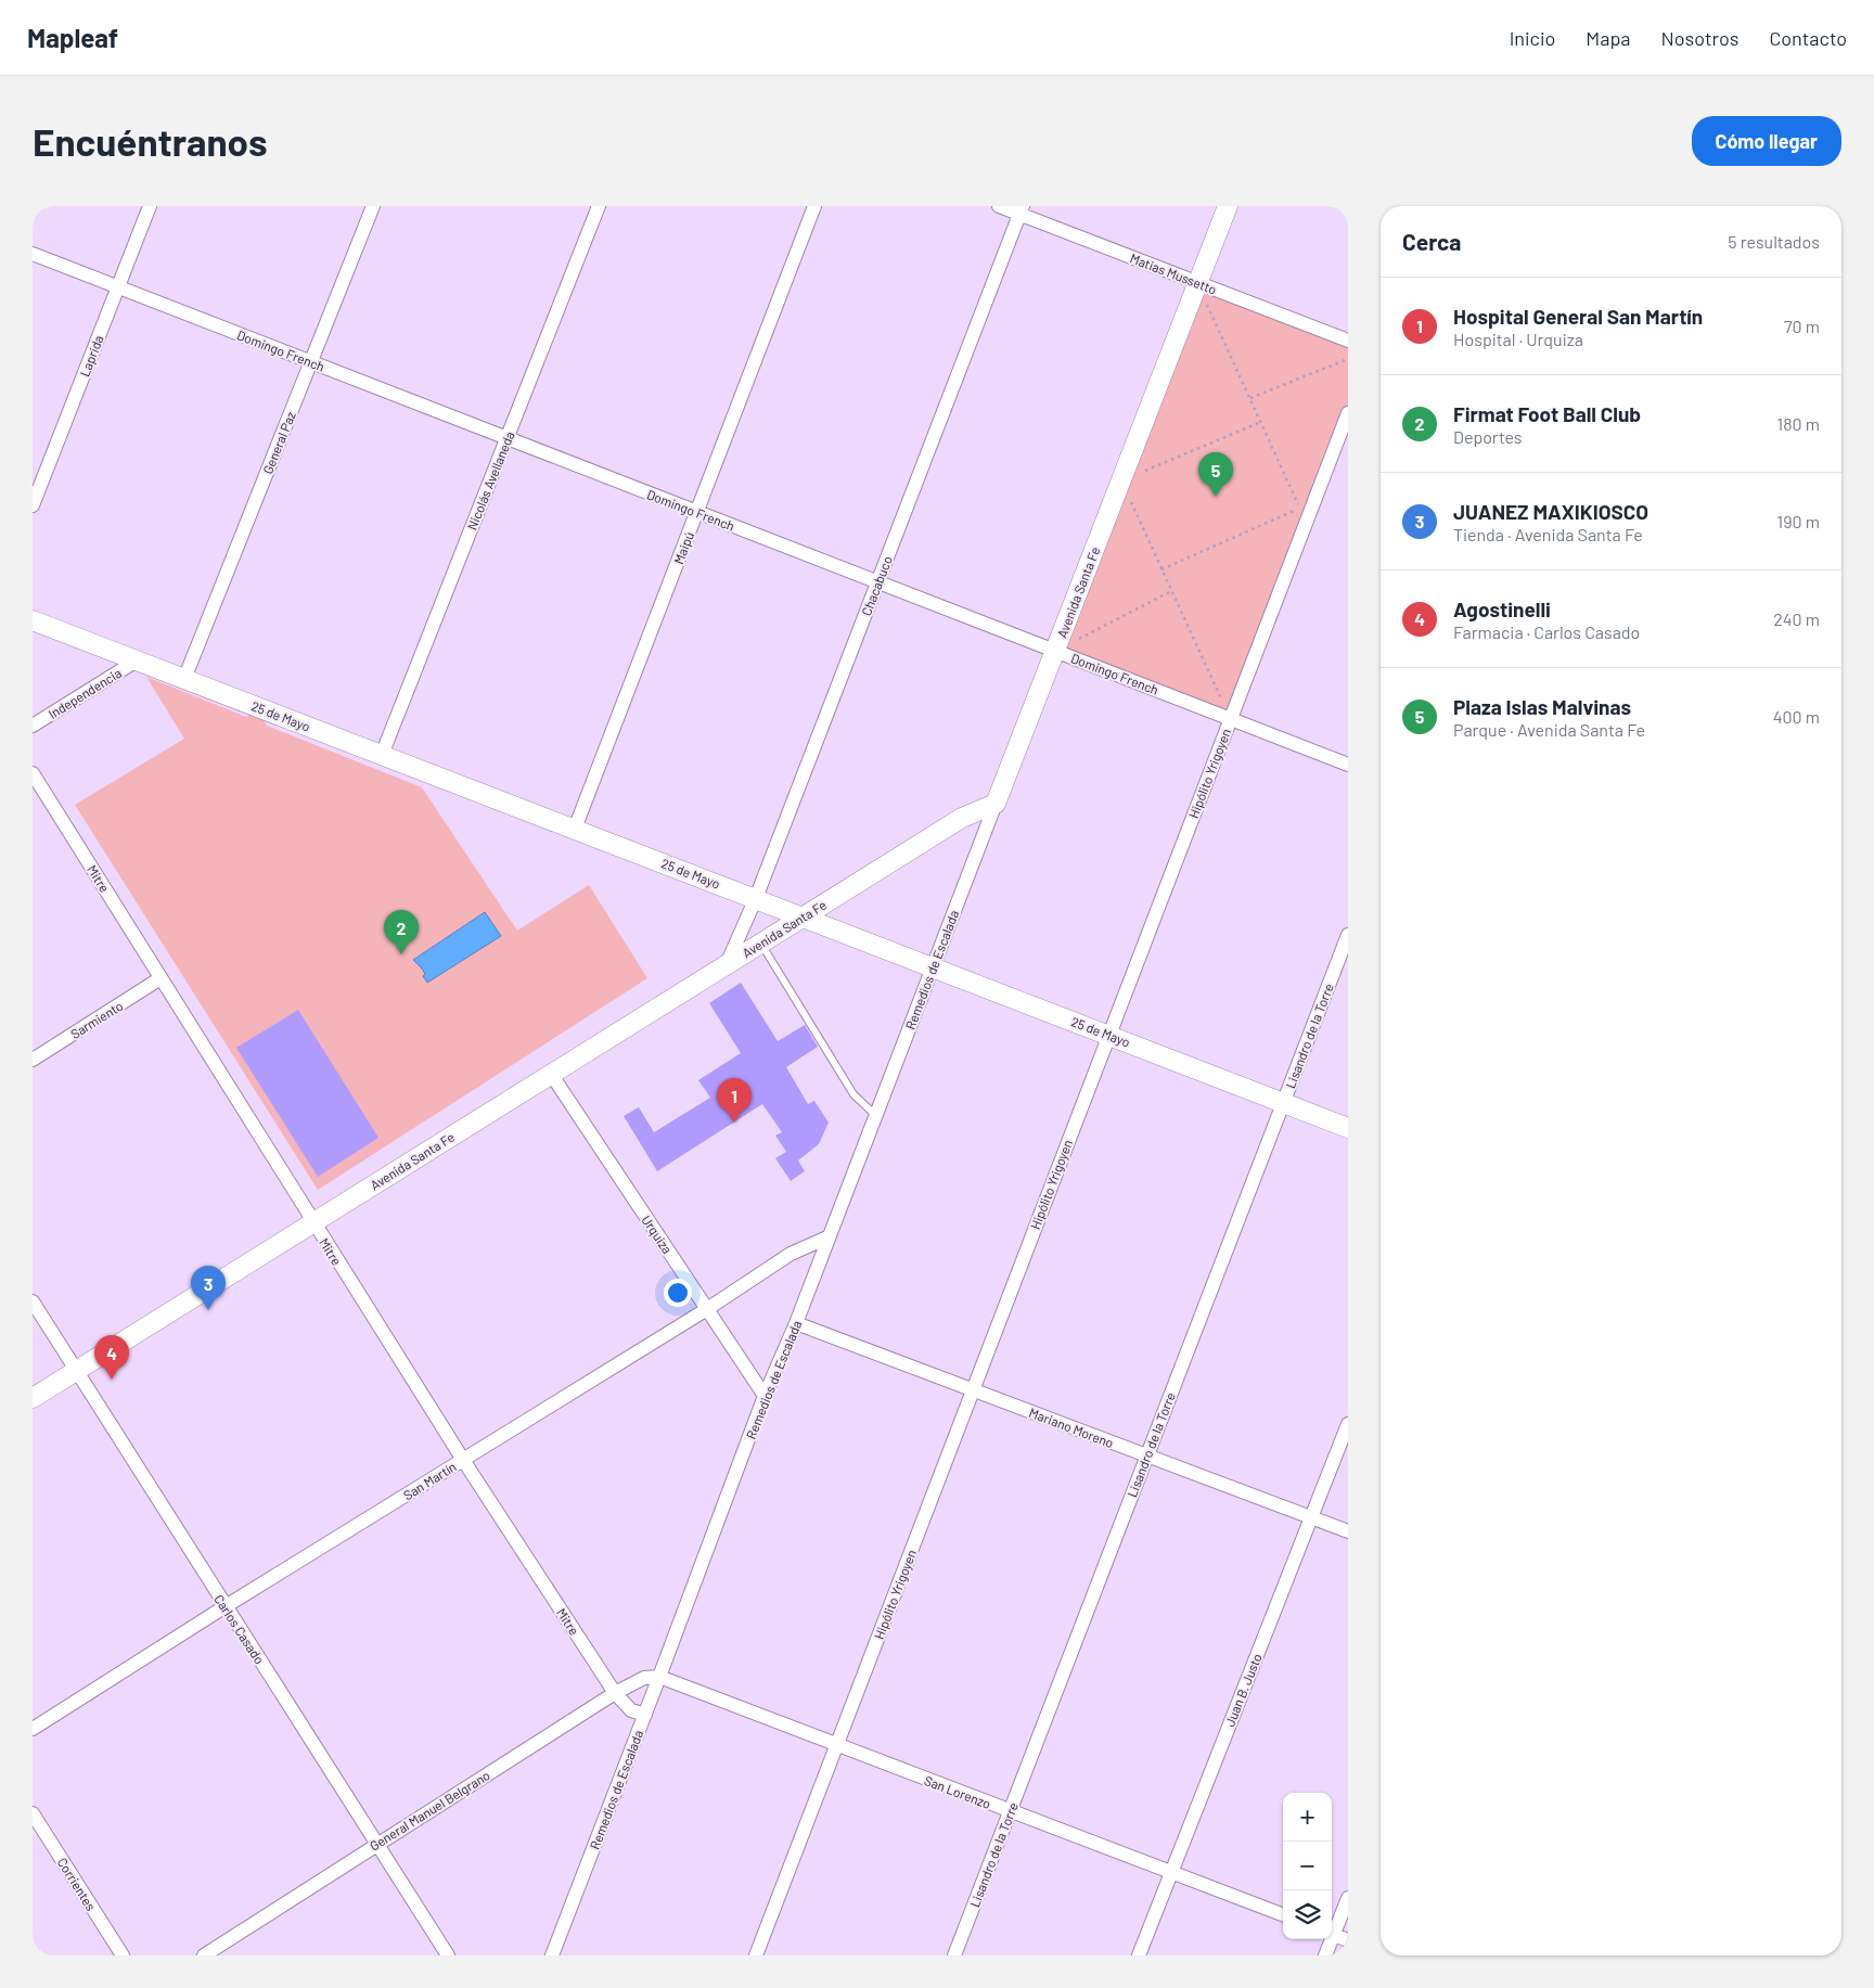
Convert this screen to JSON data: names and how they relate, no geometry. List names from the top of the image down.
{
  "streets": {
    "street": [
      "Matias Mussetto",
      "Domingo French",
      "Laprida",
      "General Paz",
      "Nicolás Avellaneda",
      "Maipú",
      "Chacabuco",
      "Avenida Santa Fe",
      "Independencia",
      "25 de Mayo",
      "Hipólito Yrigoyen",
      "Mitre",
      "Remedios de Escalada",
      "Sarmiento",
      "Lisandro de la Torre",
      "Urquiza",
      "Mariano Moreno",
      "San Martín",
      "Carlos Casado",
      "Juan B. Justo",
      "San Lorenzo",
      "General Manuel Belgrano",
      "Corrientes"
    ]
  },
  "crossings": [
    ["Matias Mussetto", "Chacabuco"],
    ["Matias Mussetto", "Avenida Santa Fe"],
    ["Domingo French", "Laprida"],
    ["Domingo French", "General Paz"],
    ["Domingo French", "Nicolás Avellaneda"],
    ["Domingo French", "Maipú"],
    ["Domingo French", "Chacabuco"],
    ["Domingo French", "Avenida Santa Fe"],
    ["Domingo French", "Hipólito Yrigoyen"],
    ["General Paz", "25 de Mayo"],
    ["Nicolás Avellaneda", "25 de Mayo"],
    ["Maipú", "25 de Mayo"],
    ["Chacabuco", "Avenida Santa Fe"],
    ["Chacabuco", "25 de Mayo"],
    ["Avenida Santa Fe", "25 de Mayo"],
    ["Avenida Santa Fe", "Mitre"],
    ["Avenida Santa Fe", "Remedios de Escalada"],
    ["Avenida Santa Fe", "Urquiza"],
    ["Avenida Santa Fe", "Carlos Casado"],
    ["Independencia", "25 de Mayo"],
    ["25 de Mayo", "Hipólito Yrigoyen"],
    ["25 de Mayo", "Remedios de Escalada"],
    ["25 de Mayo", "Lisandro de la Torre"],
    ["Hipólito Yrigoyen", "Mariano Moreno"],
    ["Hipólito Yrigoyen", "San Lorenzo"],
    ["Mitre", "Remedios de Escalada"],
    ["Mitre", "Sarmiento"],
    ["Mitre", "San Martín"],
    ["Mitre", "General Manuel Belgrano"],
    ["Remedios de Escalada", "Urquiza"],
    ["Remedios de Escalada", "Mariano Moreno"],
    ["Remedios de Escalada", "San Martín"],
    ["Remedios de Escalada", "San Lorenzo"],
    ["Remedios de Escalada", "General Manuel Belgrano"],
    ["Lisandro de la Torre", "Mariano Moreno"],
    ["Lisandro de la Torre", "San Lorenzo"],
    ["Urquiza", "San Martín"],
    ["Mariano Moreno", "Juan B. Justo"],
    ["San Martín", "Carlos Casado"],
    ["Carlos Casado", "General Manuel Belgrano"],
    ["Juan B. Justo", "San Lorenzo"],
    ["San Lorenzo", "General Manuel Belgrano"]
  ],
  "page": {
    "header": "Mapleaf",
    "nav": [
      "Inicio",
      "Mapa",
      "Nosotros",
      "Contacto"
    ],
    "buttons": "Cómo llegar",
    "title": "Encuéntranos",
    "heading": ["Cerca", "5 resultados"],
    "list": [
      {
        "mark": "1",
        "name": "Hospital General San Martín",
        "note": "Hospital · Urquiza",
        "value": "70 m"
      },
      {
        "mark": "2",
        "name": "Firmat Foot Ball Club",
        "note": "Deportes",
        "value": "180 m"
      },
      {
        "mark": "3",
        "name": "JUANEZ MAXIKIOSCO",
        "note": "Tienda · Avenida Santa Fe",
        "value": "190 m"
      },
      {
        "mark": "4",
        "name": "Agostinelli",
        "note": "Farmacia · Carlos Casado",
        "value": "240 m"
      },
      {
        "mark": "5",
        "name": "Plaza Islas Malvinas",
        "note": "Parque · Avenida Santa Fe",
        "value": "400 m"
      }
    ],
    "pins": [
      "5",
      "2",
      "1",
      "3",
      "4"
    ],
    "map_buttons": ["+", "−"]
  }
}
